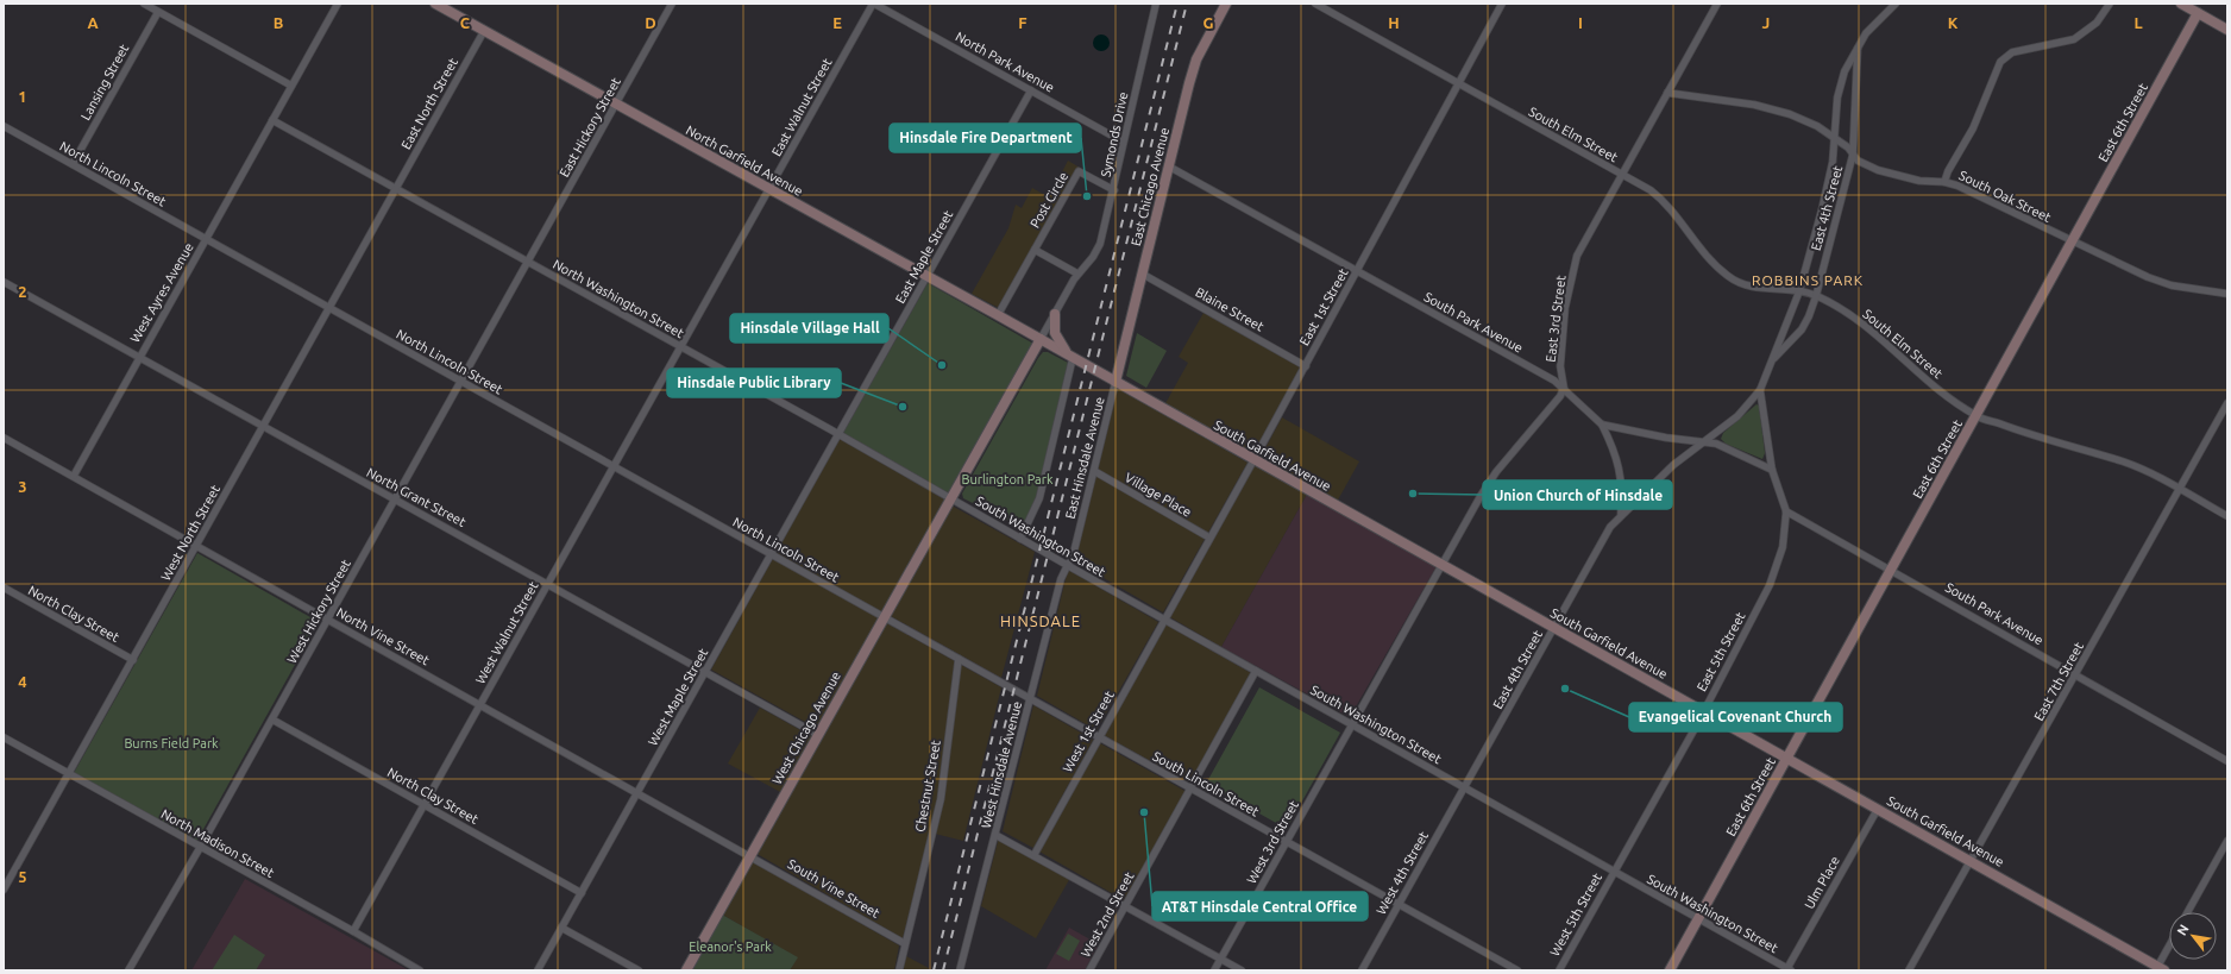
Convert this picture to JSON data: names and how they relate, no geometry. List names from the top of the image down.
{
  "streets": {
    "street": [
      "North Park Avenue",
      "Lansing Street",
      "East North Street",
      "East Walnut Street",
      "East 6th Street",
      "East Hickory Street",
      "Symonds Drive",
      "South Elm Street",
      "North Garfield Avenue",
      "North Lincoln Street",
      "East Chicago Avenue",
      "South Oak Street",
      "Post Circle",
      "East 4th Street",
      "East Maple Street",
      "West Ayres Avenue",
      "North Washington Street",
      "East 1st Street",
      "Blaine Street",
      "East 3rd Street",
      "South Park Avenue",
      "South Garfield Avenue",
      "East Hinsdale Avenue",
      "Village Place",
      "North Grant Street",
      "West North Street",
      "South Washington Street",
      "West Hickory Street",
      "North Clay Street",
      "West Walnut Street",
      "North Vine Street",
      "East 5th Street",
      "East 7th Street",
      "West Maple Street",
      "West Chicago Avenue",
      "West 1st Street",
      "West Hinsdale Avenue",
      "South Lincoln Street",
      "Chestnut Street",
      "West 3rd Street",
      "North Madison Street",
      "West 4th Street",
      "Ulm Place",
      "South Vine Street",
      "West 2nd Street",
      "West 5th Street"
    ]
  },
  "crossings": [
    ["North Park Avenue", "East Walnut Street"],
    ["North Park Avenue", "Symonds Drive"],
    ["North Park Avenue", "East Maple Street"],
    ["Lansing Street", "North Lincoln Street"],
    ["East North Street", "North Garfield Avenue"],
    ["East North Street", "North Washington Street"],
    ["East North Street", "West North Street"],
    ["East Walnut Street", "North Garfield Avenue"],
    ["East Walnut Street", "North Washington Street"],
    ["East Walnut Street", "West Walnut Street"],
    ["East 6th Street", "South Elm Street"],
    ["East 6th Street", "South Oak Street"],
    ["East 6th Street", "South Park Avenue"],
    ["East 6th Street", "South Garfield Avenue"],
    ["East 6th Street", "South Washington Street"],
    ["East Hickory Street", "North Garfield Avenue"],
    ["East Hickory Street", "North Washington Street"],
    ["East Hickory Street", "West Hickory Street"],
    ["Symonds Drive", "North Garfield Avenue"],
    ["Symonds Drive", "Post Circle"],
    ["Symonds Drive", "South Garfield Avenue"],
    ["South Elm Street", "East 4th Street"],
    ["South Elm Street", "East 1st Street"],
    ["South Elm Street", "East 3rd Street"],
    ["South Elm Street", "East 7th Street"],
    ["North Garfield Avenue", "Post Circle"],
    ["North Garfield Avenue", "East Maple Street"],
    ["North Garfield Avenue", "South Garfield Avenue"],
    ["North Lincoln Street", "West Ayres Avenue"],
    ["North Lincoln Street", "West North Street"],
    ["North Lincoln Street", "West Hickory Street"],
    ["North Lincoln Street", "West Walnut Street"],
    ["North Lincoln Street", "West Maple Street"],
    ["North Lincoln Street", "West Chicago Avenue"],
    ["North Lincoln Street", "South Lincoln Street"],
    ["East Chicago Avenue", "Blaine Street"],
    ["East Chicago Avenue", "South Park Avenue"],
    ["East Chicago Avenue", "South Garfield Avenue"],
    ["East Chicago Avenue", "East Hinsdale Avenue"],
    ["South Oak Street", "East 4th Street"],
    ["South Oak Street", "East 3rd Street"],
    ["East 4th Street", "South Garfield Avenue"],
    ["East 4th Street", "South Washington Street"],
    ["East 4th Street", "West 4th Street"],
    ["East Maple Street", "North Washington Street"],
    ["East Maple Street", "West Maple Street"],
    ["West Ayres Avenue", "North Washington Street"],
    ["West Ayres Avenue", "North Grant Street"],
    ["West Ayres Avenue", "North Vine Street"],
    ["North Washington Street", "West North Street"],
    ["North Washington Street", "South Washington Street"],
    ["North Washington Street", "West Hickory Street"],
    ["North Washington Street", "West Walnut Street"],
    ["North Washington Street", "West Maple Street"],
    ["North Washington Street", "West Chicago Avenue"],
    ["East 1st Street", "Blaine Street"],
    ["East 1st Street", "South Park Avenue"],
    ["East 1st Street", "South Garfield Avenue"],
    ["East 1st Street", "Village Place"],
    ["East 1st Street", "South Washington Street"],
    ["East 1st Street", "West 1st Street"],
    ["East 3rd Street", "South Park Avenue"],
    ["South Park Avenue", "East 5th Street"],
    ["South Park Avenue", "East 7th Street"],
    ["South Garfield Avenue", "East Hinsdale Avenue"],
    ["South Garfield Avenue", "East 5th Street"],
    ["South Garfield Avenue", "East 7th Street"],
    ["South Garfield Avenue", "Ulm Place"],
    ["East Hinsdale Avenue", "Village Place"],
    ["East Hinsdale Avenue", "South Washington Street"],
    ["East Hinsdale Avenue", "West Hinsdale Avenue"],
    ["North Grant Street", "West North Street"],
    ["North Grant Street", "West Hickory Street"],
    ["North Grant Street", "West Walnut Street"],
    ["North Grant Street", "West Maple Street"],
    ["North Grant Street", "West Chicago Avenue"],
    ["West North Street", "North Clay Street"],
    ["West North Street", "North Vine Street"],
    ["West North Street", "North Madison Street"],
    ["South Washington Street", "East 5th Street"],
    ["South Washington Street", "West Chicago Avenue"],
    ["South Washington Street", "West 1st Street"],
    ["South Washington Street", "West Hinsdale Avenue"],
    ["South Washington Street", "West 3rd Street"],
    ["South Washington Street", "West 4th Street"],
    ["South Washington Street", "Ulm Place"],
    ["South Washington Street", "West 2nd Street"],
    ["South Washington Street", "West 5th Street"],
    ["West Hickory Street", "North Clay Street"],
    ["West Hickory Street", "North Vine Street"],
    ["West Hickory Street", "North Madison Street"],
    ["North Clay Street", "West Walnut Street"],
    ["North Clay Street", "West Maple Street"],
    ["West Walnut Street", "North Vine Street"],
    ["West Walnut Street", "North Madison Street"],
    ["North Vine Street", "West Maple Street"],
    ["North Vine Street", "West Chicago Avenue"],
    ["North Vine Street", "South Vine Street"],
    ["East 5th Street", "West 5th Street"],
    ["West Chicago Avenue", "South Lincoln Street"],
    ["West Chicago Avenue", "South Vine Street"],
    ["West 1st Street", "South Lincoln Street"],
    ["West Hinsdale Avenue", "South Lincoln Street"],
    ["South Lincoln Street", "Chestnut Street"],
    ["South Lincoln Street", "West 3rd Street"],
    ["South Lincoln Street", "West 4th Street"],
    ["South Lincoln Street", "West 2nd Street"],
    ["Chestnut Street", "South Vine Street"]
  ],
  "districts": ["ROBBINS PARK", "HINSDALE"],
  "parks": ["Burlington Park", "Burns Field Park", "Eleanor's Park"],
  "places": [
    "Hinsdale Fire Department",
    "Hinsdale Village Hall",
    "Hinsdale Public Library",
    "Union Church of Hinsdale",
    "Evangelical Covenant Church",
    "AT&T Hinsdale Central Office"
  ],
  "north": "top left",
  "grid": {
    "columns": [
      "A",
      "B",
      "C",
      "D",
      "E",
      "F",
      "G",
      "H",
      "I",
      "J",
      "K",
      "L"
    ],
    "rows": [
      "1",
      "2",
      "3",
      "4",
      "5"
    ]
  }
}
